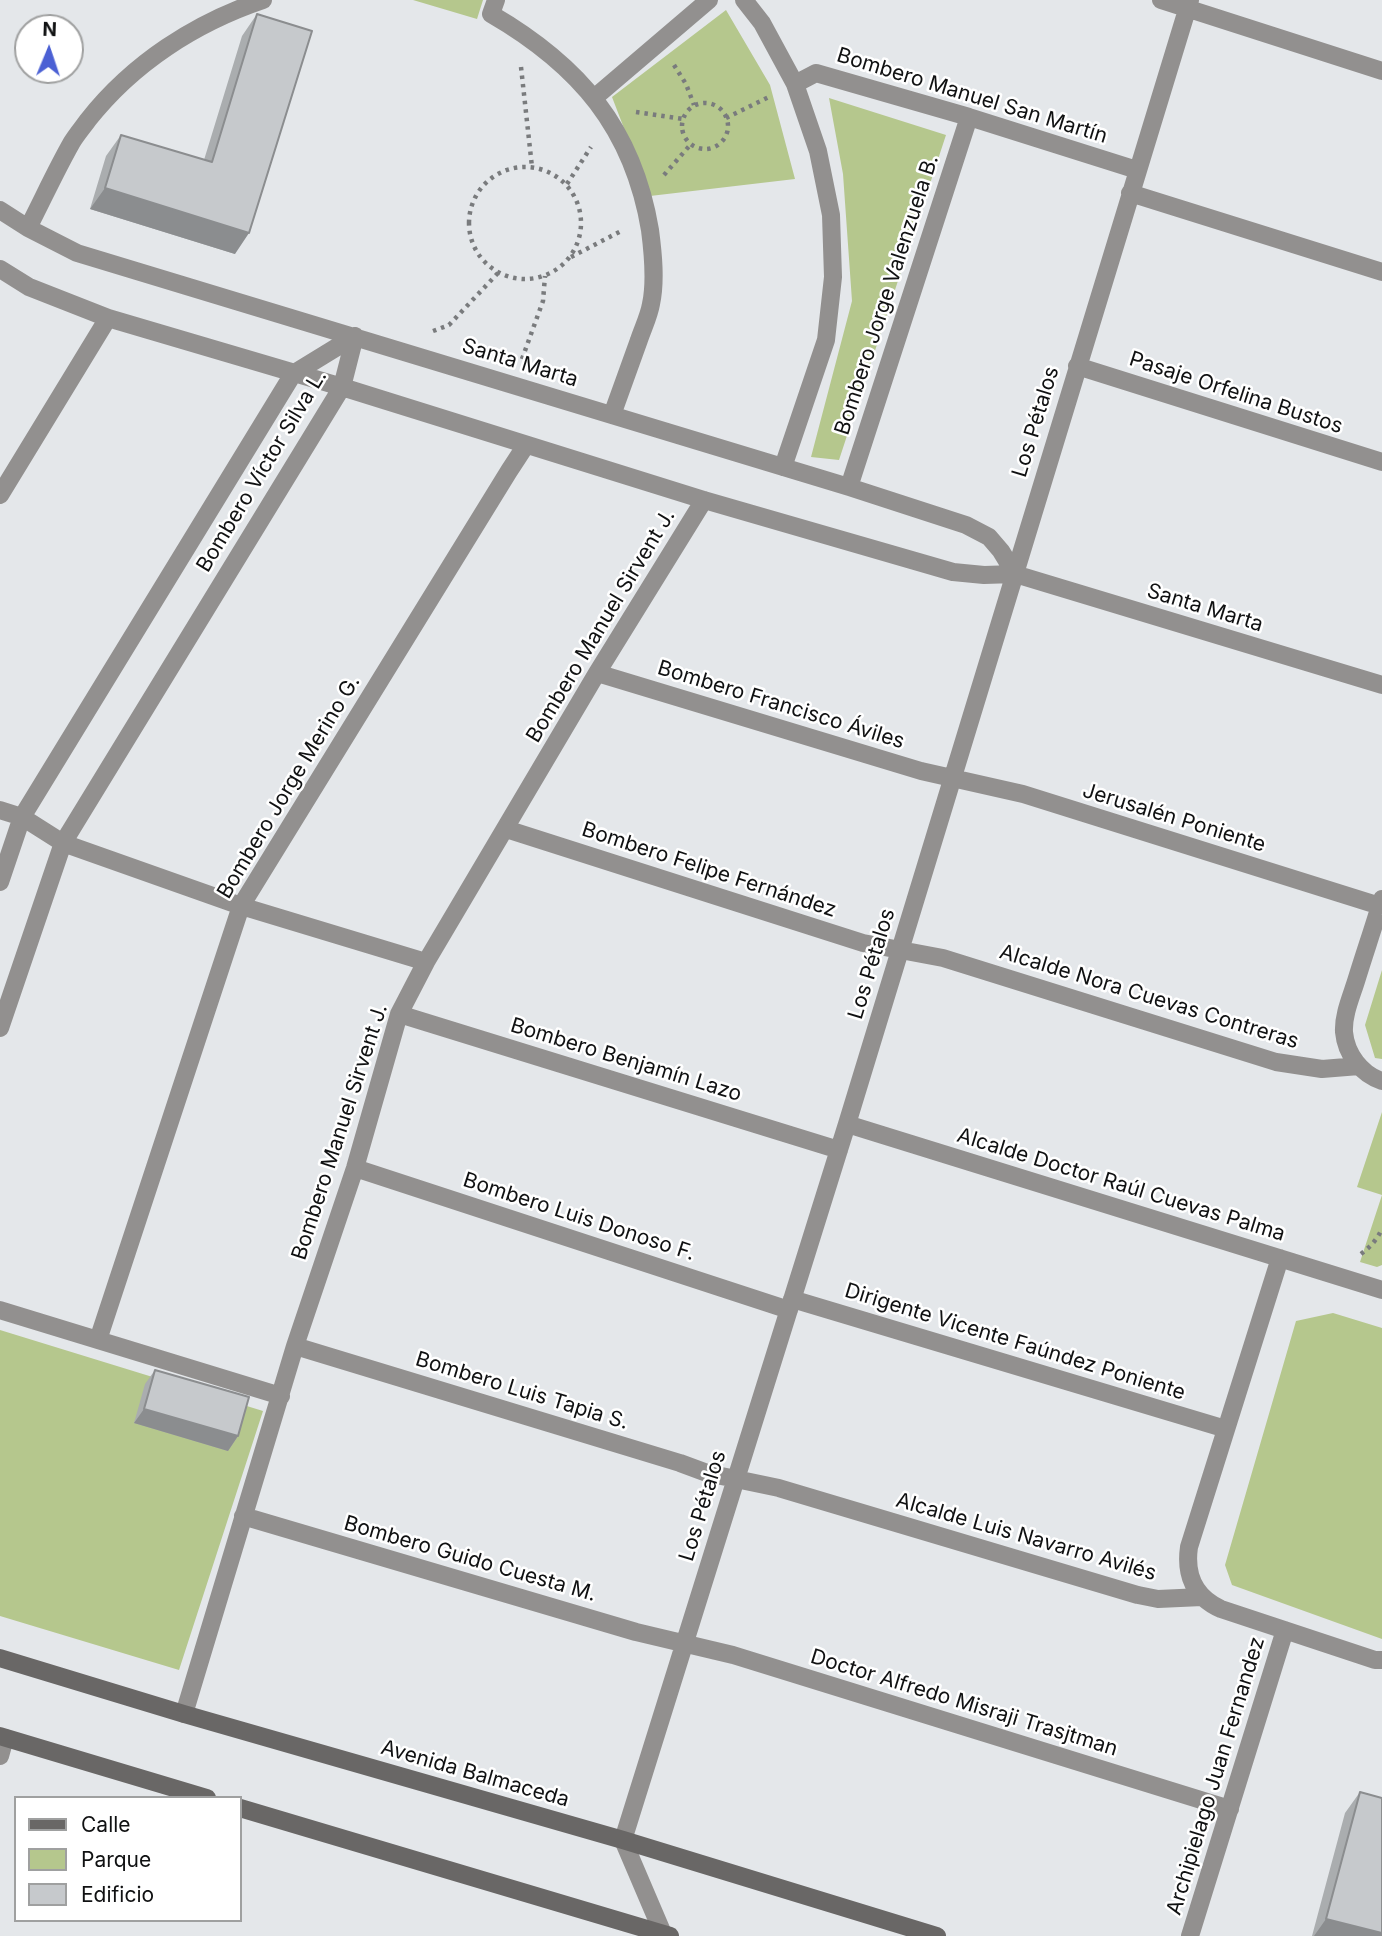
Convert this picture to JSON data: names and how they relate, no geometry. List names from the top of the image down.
{
  "streets": {
    "street": [
      "Bombero Manuel San Martín",
      "Bombero Jorge Valenzuela B.",
      "Santa Marta",
      "Pasaje Orfelina Bustos",
      "Los Pétalos",
      "Bombero Víctor Silva L.",
      "Bombero Manuel Sirvent J.",
      "Bombero Francisco Áviles",
      "Bombero Jorge Merino G.",
      "Jerusalén Poniente",
      "Bombero Felipe Fernández",
      "Alcalde Nora Cuevas Contreras",
      "Bombero Benjamín Lazo",
      "Alcalde Doctor Raúl Cuevas Palma",
      "Bombero Luis Donoso F.",
      "Dirigente Vicente Faúndez Poniente",
      "Bombero Luis Tapia S.",
      "Alcalde Luis Navarro Avilés",
      "Bombero Guido Cuesta M.",
      "Doctor Alfredo Misraji Trasjtman",
      "Avenida Balmaceda",
      "Archipielago Juan Fernandez"
    ]
  },
  "crossings": [
    ["Bombero Manuel San Martín", "Bombero Jorge Valenzuela B."],
    ["Bombero Manuel San Martín", "Los Pétalos"],
    ["Bombero Jorge Valenzuela B.", "Santa Marta"],
    ["Santa Marta", "Los Pétalos"],
    ["Santa Marta", "Bombero Víctor Silva L."],
    ["Santa Marta", "Bombero Manuel Sirvent J."],
    ["Santa Marta", "Bombero Jorge Merino G."],
    ["Pasaje Orfelina Bustos", "Los Pétalos"],
    ["Los Pétalos", "Bombero Francisco Áviles"],
    ["Los Pétalos", "Jerusalén Poniente"],
    ["Los Pétalos", "Bombero Felipe Fernández"],
    ["Los Pétalos", "Alcalde Nora Cuevas Contreras"],
    ["Los Pétalos", "Bombero Benjamín Lazo"],
    ["Los Pétalos", "Alcalde Doctor Raúl Cuevas Palma"],
    ["Los Pétalos", "Bombero Luis Donoso F."],
    ["Los Pétalos", "Dirigente Vicente Faúndez Poniente"],
    ["Los Pétalos", "Bombero Luis Tapia S."],
    ["Los Pétalos", "Alcalde Luis Navarro Avilés"],
    ["Los Pétalos", "Bombero Guido Cuesta M."],
    ["Los Pétalos", "Doctor Alfredo Misraji Trasjtman"],
    ["Los Pétalos", "Avenida Balmaceda"],
    ["Bombero Manuel Sirvent J.", "Bombero Francisco Áviles"],
    ["Bombero Manuel Sirvent J.", "Bombero Felipe Fernández"],
    ["Bombero Manuel Sirvent J.", "Bombero Benjamín Lazo"],
    ["Bombero Manuel Sirvent J.", "Bombero Luis Donoso F."],
    ["Bombero Manuel Sirvent J.", "Bombero Luis Tapia S."],
    ["Bombero Manuel Sirvent J.", "Bombero Guido Cuesta M."],
    ["Bombero Manuel Sirvent J.", "Avenida Balmaceda"],
    ["Bombero Francisco Áviles", "Jerusalén Poniente"],
    ["Bombero Felipe Fernández", "Alcalde Nora Cuevas Contreras"],
    ["Bombero Luis Donoso F.", "Dirigente Vicente Faúndez Poniente"],
    ["Bombero Luis Tapia S.", "Alcalde Luis Navarro Avilés"],
    ["Alcalde Luis Navarro Avilés", "Archipielago Juan Fernandez"],
    ["Bombero Guido Cuesta M.", "Doctor Alfredo Misraji Trasjtman"],
    ["Doctor Alfredo Misraji Trasjtman", "Archipielago Juan Fernandez"]
  ],
  "legend": ["Calle", "Parque", "Edificio"],
  "north": "top"
}
